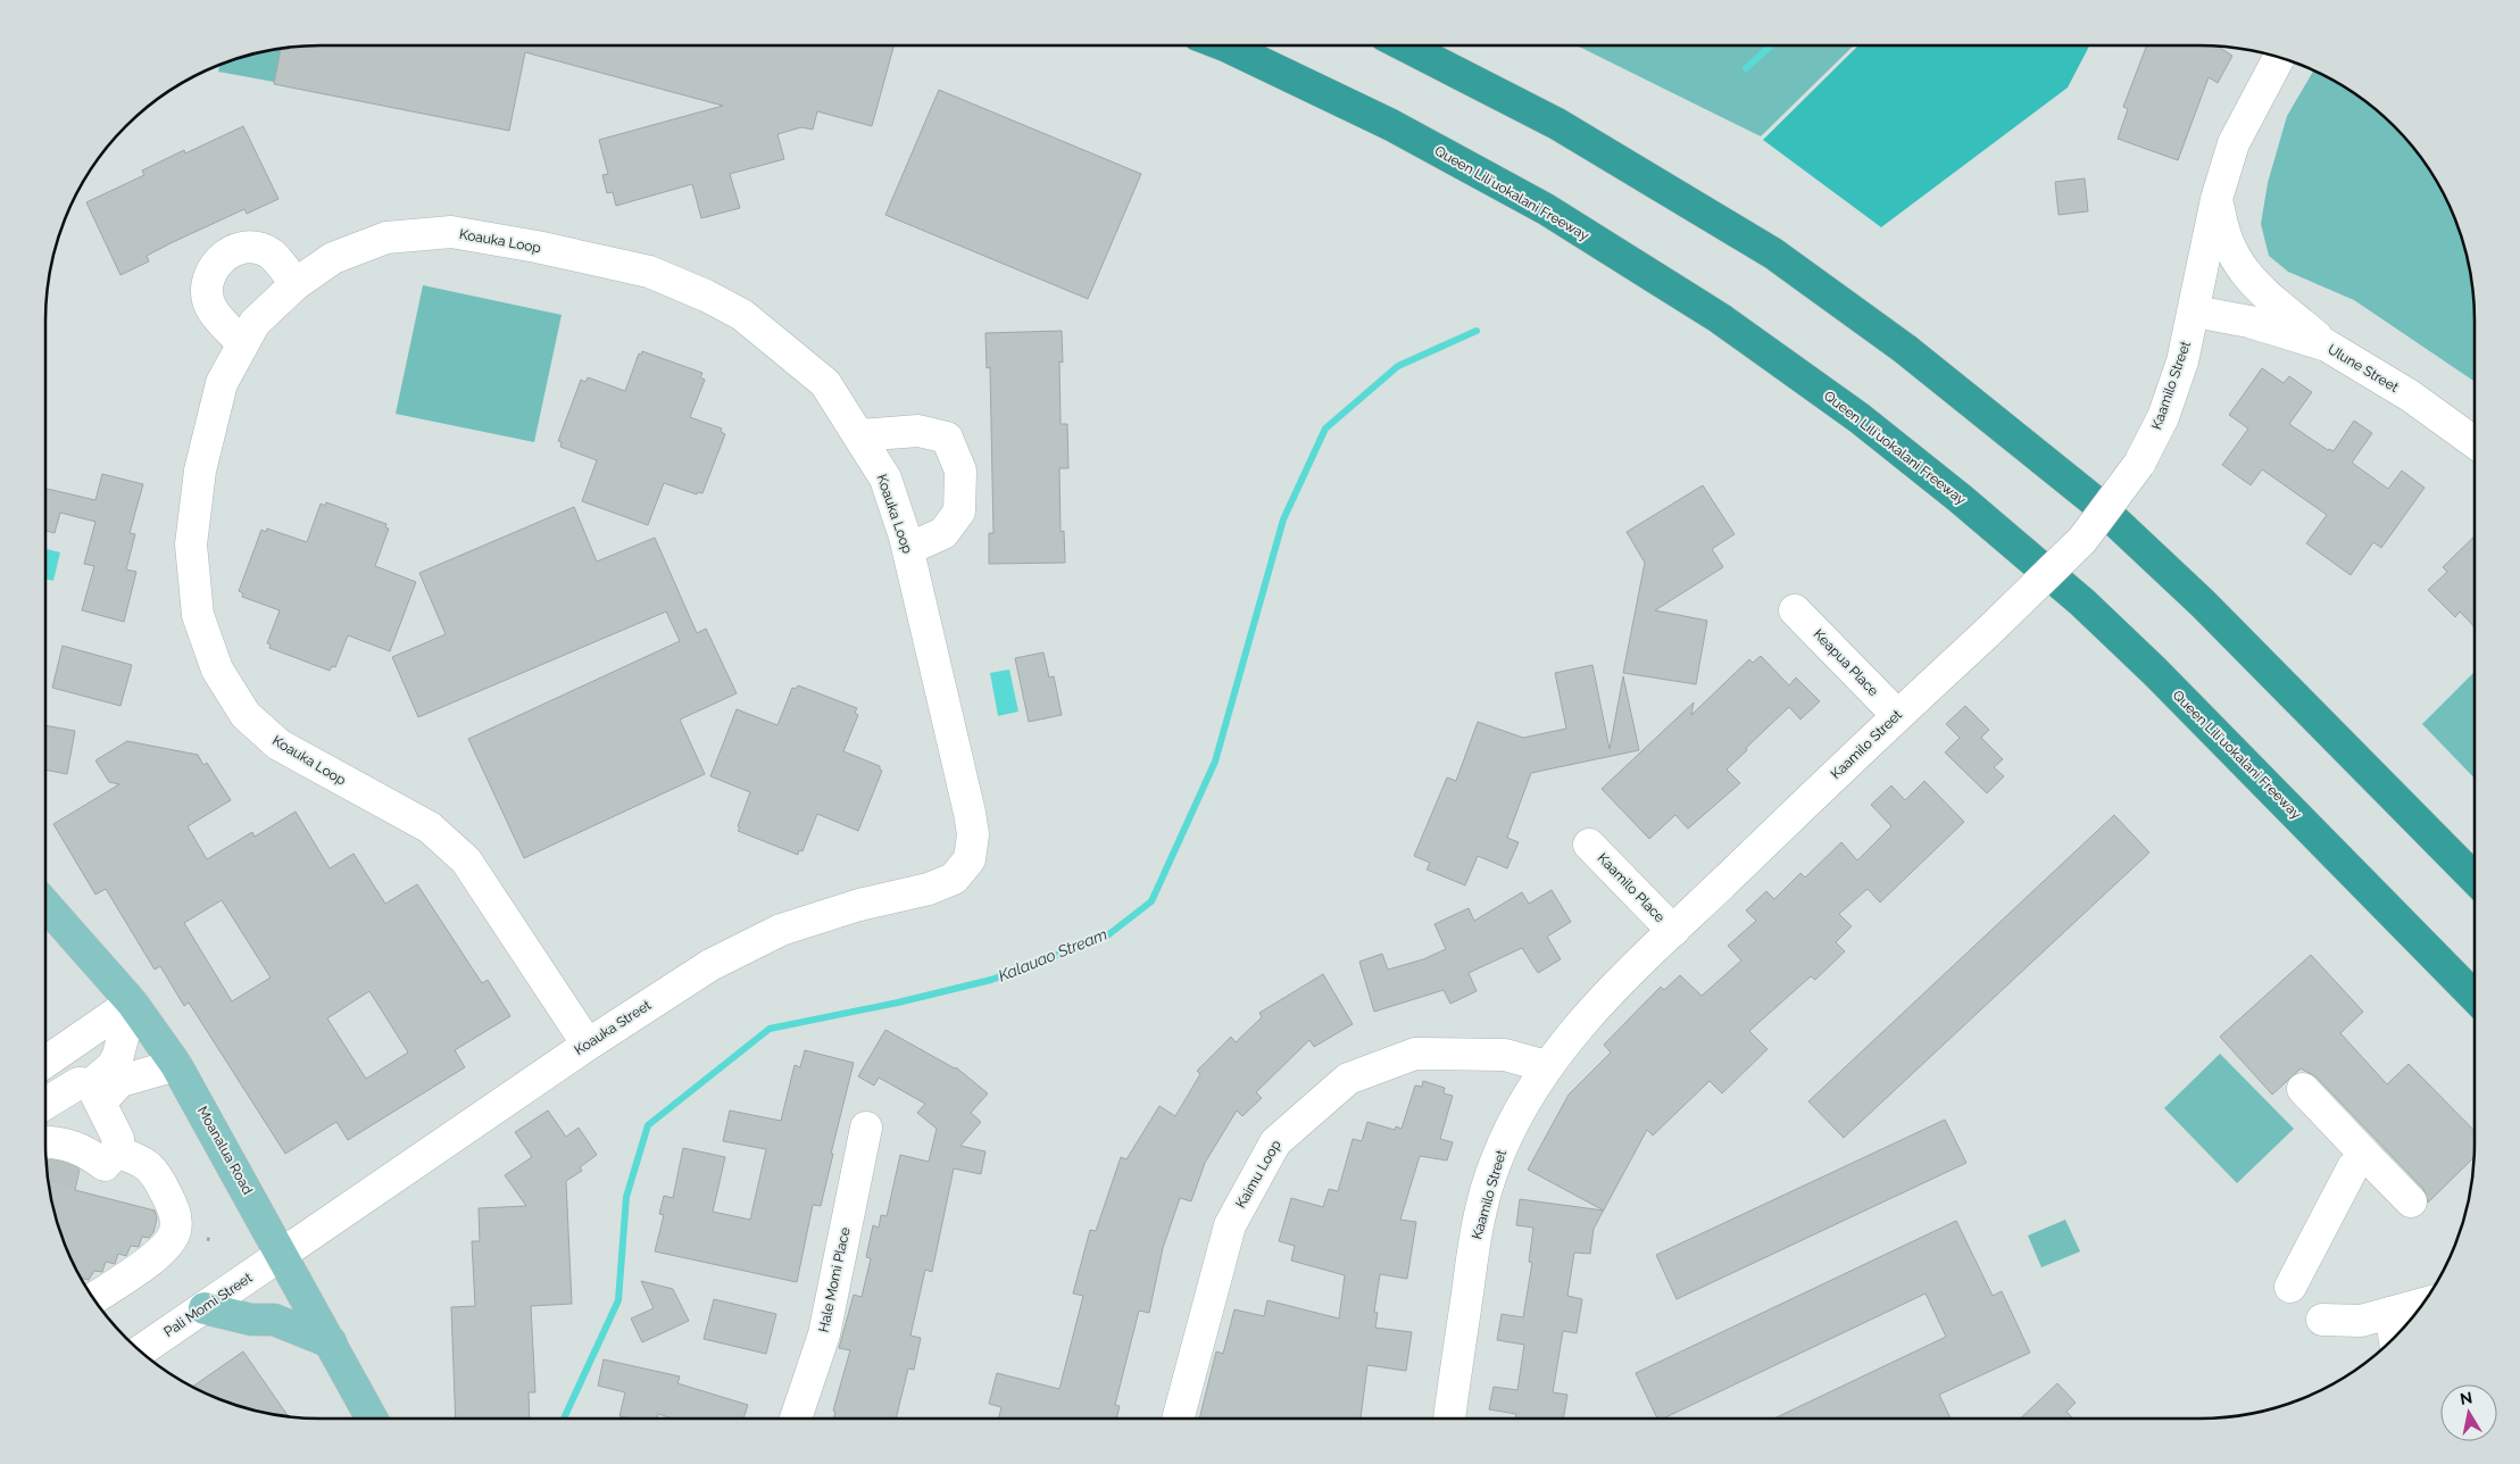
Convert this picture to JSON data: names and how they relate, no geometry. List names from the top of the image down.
{
  "streets": {
    "highway": ["Queen Liliʻuokalani Freeway"],
    "main road": ["Moanalua Road"],
    "street": [
      "Koauka Loop",
      "Ulune Street",
      "Kaamilo Street",
      "Keapua Place",
      "Kaamilo Place",
      "Koauka Street",
      "Kaimu Loop",
      "Hale Momi Place",
      "Pali Momi Street"
    ]
  },
  "crossings": [
    ["Koauka Loop", "Koauka Street"],
    ["Ulune Street", "Kaamilo Street"],
    ["Kaamilo Street", "Keapua Place"],
    ["Kaamilo Street", "Kaamilo Place"],
    ["Kaamilo Street", "Kaimu Loop"],
    ["Koauka Street", "Moanalua Road"],
    ["Koauka Street", "Pali Momi Street"],
    ["Moanalua Road", "Pali Momi Street"]
  ],
  "water": ["Kalauao Stream"],
  "north": "top"
}
